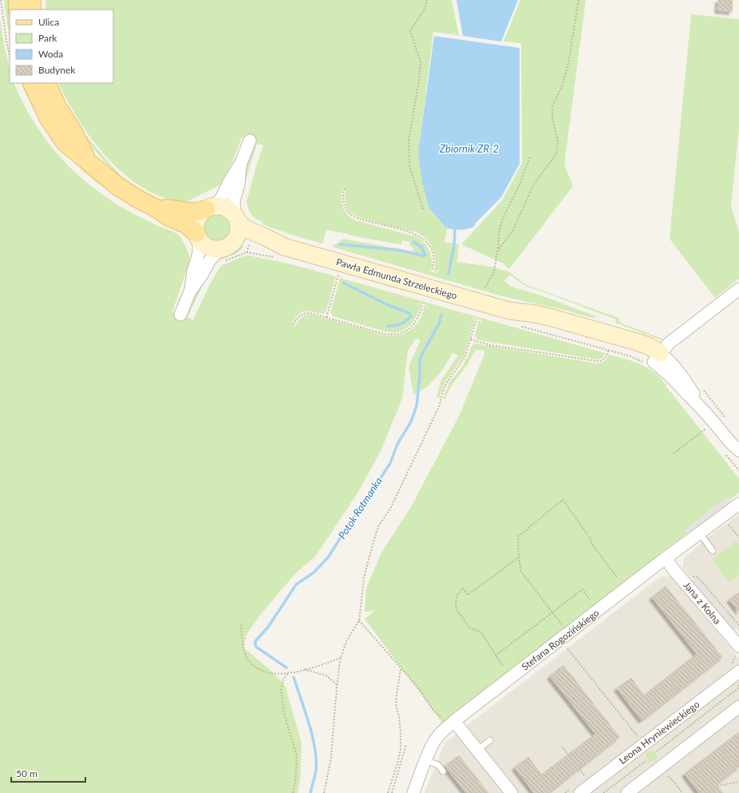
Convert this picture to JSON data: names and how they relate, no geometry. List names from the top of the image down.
{
  "streets": {
    "main road": ["Pawła Edmunda Strzeleckiego"],
    "street": ["Jana z Kolna", "Stefana Rogozińskiego", "Leona Hryniewieckiego"]
  },
  "crossings": [
    ["Jana z Kolna", "Stefana Rogozińskiego"]
  ],
  "water": ["Zbiornik ZR-2", "Potok Rotmanka"],
  "legend": [
    "Ulica",
    "Park",
    "Woda",
    "Budynek"
  ],
  "scale_bar": "50 m"
}
